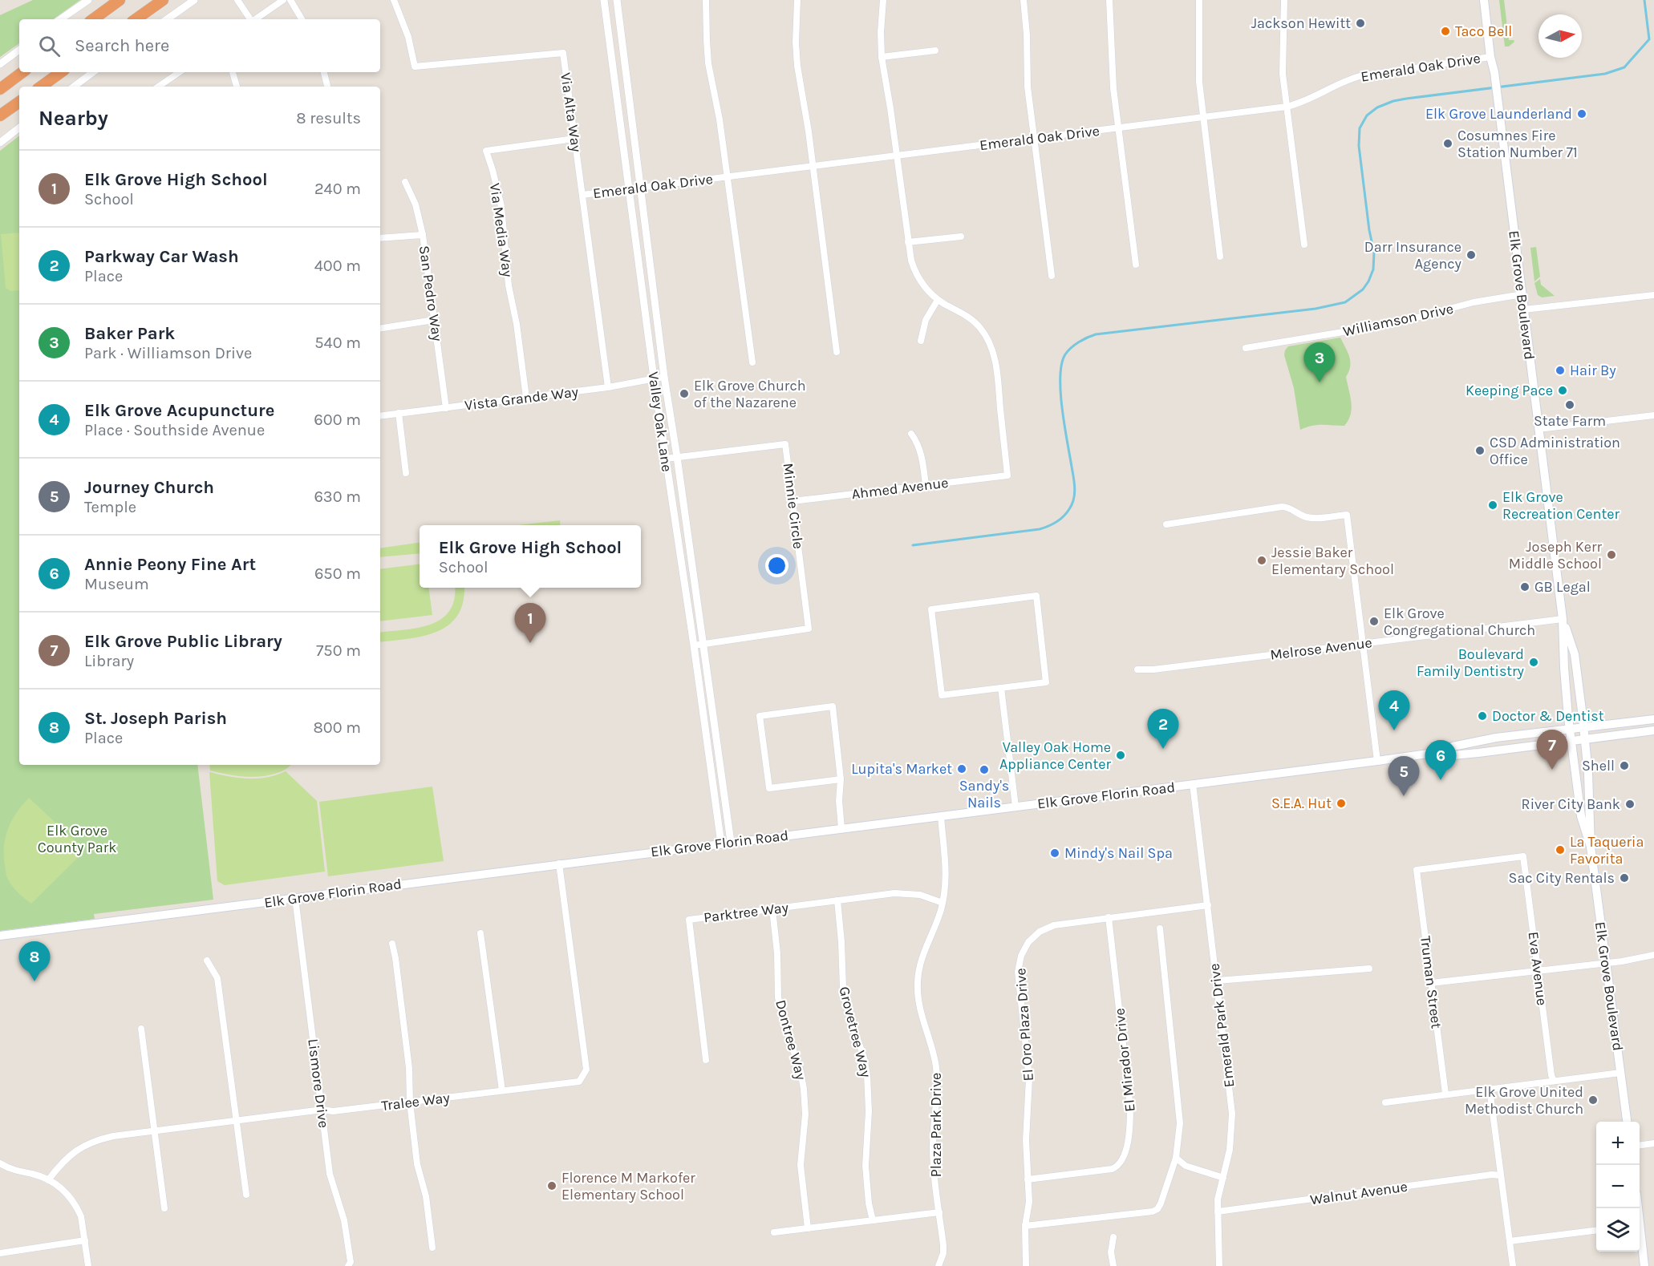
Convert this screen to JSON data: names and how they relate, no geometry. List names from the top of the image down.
{
  "streets": {
    "main road": ["Elk Grove Boulevard", "Elk Grove Florin Road"],
    "street": [
      "Emerald Oak Drive",
      "Via Alta Way",
      "Via Media Way",
      "San Pedro Way",
      "Williamson Drive",
      "Vista Grande Way",
      "Valley Oak Lane",
      "Ahmed Avenue",
      "Minnie Circle",
      "Melrose Avenue",
      "Parktree Way",
      "Eva Avenue",
      "Truman Street",
      "El Oro Plaza Drive",
      "Emerald Park Drive",
      "Grovetree Way",
      "Dontree Way",
      "El Mirador Drive",
      "Lismore Drive",
      "Tralee Way",
      "Plaza Park Drive",
      "Walnut Avenue"
    ]
  },
  "crossings": [
    ["Emerald Oak Drive", "Via Alta Way"],
    ["Emerald Oak Drive", "Elk Grove Boulevard"],
    ["Emerald Oak Drive", "Valley Oak Lane"],
    ["Via Alta Way", "Via Media Way"],
    ["Via Alta Way", "Vista Grande Way"],
    ["Via Media Way", "Vista Grande Way"],
    ["San Pedro Way", "Vista Grande Way"],
    ["Elk Grove Boulevard", "Williamson Drive"],
    ["Elk Grove Boulevard", "Melrose Avenue"],
    ["Elk Grove Boulevard", "Elk Grove Florin Road"],
    ["Vista Grande Way", "Valley Oak Lane"],
    ["Valley Oak Lane", "Minnie Circle"],
    ["Valley Oak Lane", "Elk Grove Florin Road"],
    ["Ahmed Avenue", "Minnie Circle"],
    ["Elk Grove Florin Road", "Emerald Park Drive"],
    ["Elk Grove Florin Road", "Lismore Drive"],
    ["Elk Grove Florin Road", "Tralee Way"],
    ["Elk Grove Florin Road", "Plaza Park Drive"],
    ["Parktree Way", "Grovetree Way"],
    ["Parktree Way", "Dontree Way"],
    ["Parktree Way", "Plaza Park Drive"],
    ["Eva Avenue", "Truman Street"],
    ["El Oro Plaza Drive", "Emerald Park Drive"],
    ["El Oro Plaza Drive", "El Mirador Drive"],
    ["Emerald Park Drive", "Walnut Avenue"],
    ["Lismore Drive", "Tralee Way"]
  ],
  "parks": ["Elk Grove County Park"],
  "places": [
    "Jackson Hewitt",
    "Taco Bell",
    "Elk Grove Launderland",
    "Cosumnes Fire Station Number 71",
    "Darr Insurance Agency",
    "Hair By",
    "Keeping Pace",
    "Elk Grove Church of the Nazarene",
    "State Farm",
    "CSD Administration Office",
    "Elk Grove Recreation Center",
    "Joseph Kerr Middle School",
    "Jessie Baker Elementary School",
    "GB Legal",
    "Elk Grove Congregational Church",
    "Boulevard Family Dentistry",
    "Doctor & Dentist",
    "Valley Oak Home Appliance Center",
    "Shell",
    "Lupita's Market",
    "Sandy's Nails",
    "S.E.A. Hut",
    "River City Bank",
    "La Taqueria Favorita",
    "Mindy's Nail Spa",
    "Sac City Rentals",
    "Elk Grove United Methodist Church",
    "Florence M Markofer Elementary School"
  ],
  "north": "right",
  "page": {
    "search": "Search here",
    "heading": ["Nearby", "8 results"],
    "list": [
      {
        "mark": "1",
        "name": "Elk Grove High School",
        "note": "School",
        "value": "240 m"
      },
      {
        "mark": "2",
        "name": "Parkway Car Wash",
        "note": "Place",
        "value": "400 m"
      },
      {
        "mark": "3",
        "name": "Baker Park",
        "note": "Park · Williamson Drive",
        "value": "540 m"
      },
      {
        "mark": "4",
        "name": "Elk Grove Acupuncture",
        "note": "Place · Southside Avenue",
        "value": "600 m"
      },
      {
        "mark": "5",
        "name": "Journey Church",
        "note": "Temple",
        "value": "630 m"
      },
      {
        "mark": "6",
        "name": "Annie Peony Fine Art",
        "note": "Museum",
        "value": "650 m"
      },
      {
        "mark": "7",
        "name": "Elk Grove Public Library",
        "note": "Library",
        "value": "750 m"
      },
      {
        "mark": "8",
        "name": "St. Joseph Parish",
        "note": "Place",
        "value": "800 m"
      }
    ],
    "pins": [
      "3",
      "1",
      "4",
      "2",
      "7",
      "6",
      "5",
      "8"
    ],
    "popup": ["Elk Grove High School", "School"],
    "map_buttons": ["+", "−"]
  }
}
